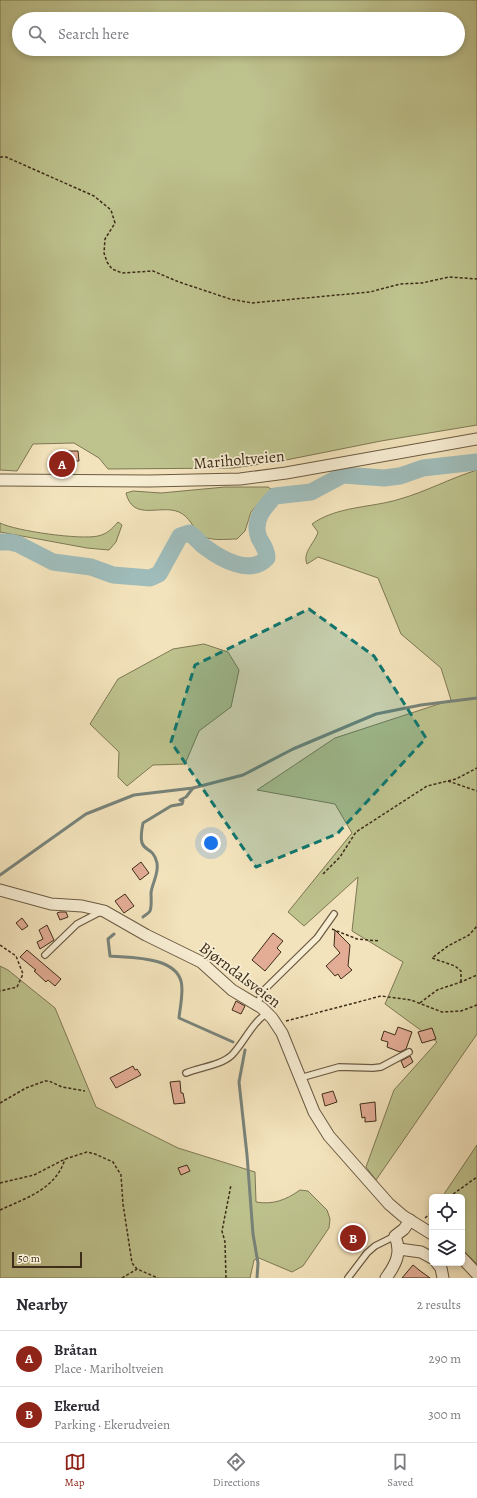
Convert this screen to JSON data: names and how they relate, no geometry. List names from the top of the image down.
{
  "streets": {
    "street": ["Mariholtveien", "Bjørndalsveien"]
  },
  "scale_bar": "50 m",
  "page": {
    "search": "Search here",
    "pins": ["A", "B"],
    "scale": "50 m",
    "heading": ["Nearby", "2 results"],
    "list": [
      {
        "mark": "A",
        "name": "Bråtan",
        "note": "Place · Mariholtveien",
        "value": "290 m"
      },
      {
        "mark": "B",
        "name": "Ekerud",
        "note": "Parking · Ekerudveien",
        "value": "300 m"
      }
    ],
    "nav": ["Map", "Directions", "Saved"]
  }
}
